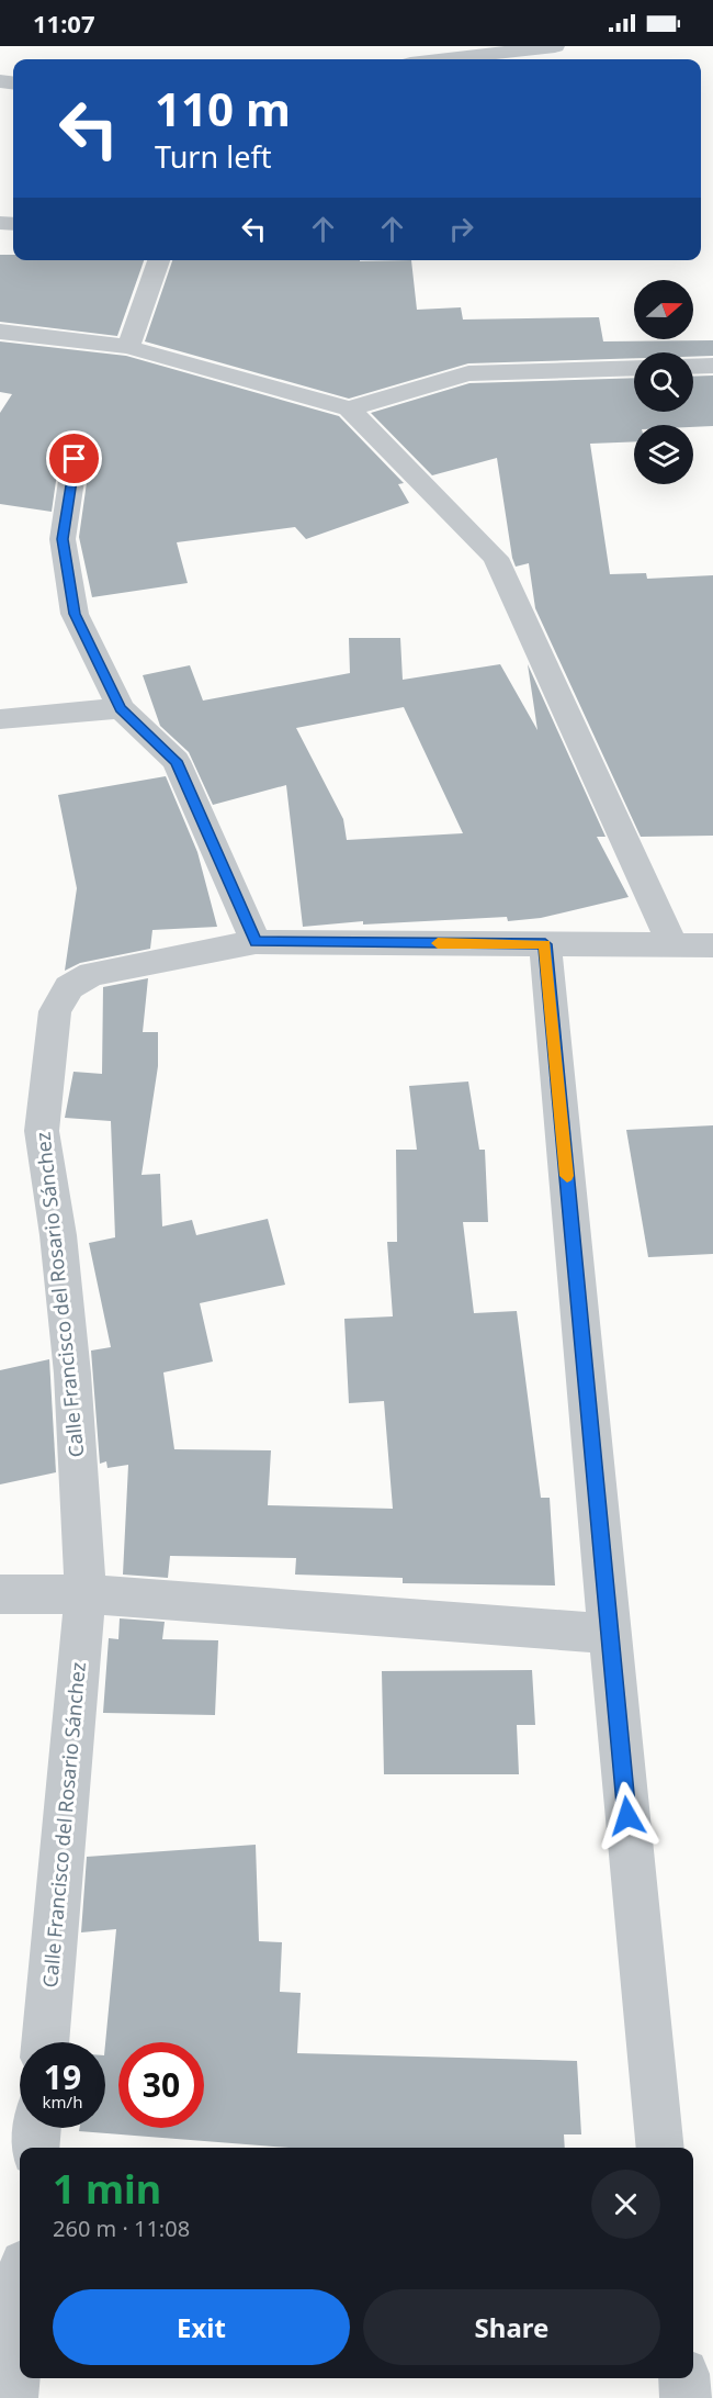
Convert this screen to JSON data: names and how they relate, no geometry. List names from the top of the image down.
{
  "streets": {
    "street": ["Calle Francisco del Rosario Sánchez"]
  },
  "north": "right",
  "page": {
    "status": "11:07",
    "turn": ["110 m", "Turn left"],
    "speed": "19 km/h",
    "limit": "30",
    "heading": ["1 min", "260 m · 11:08"],
    "buttons": ["Exit", "Share"]
  }
}
